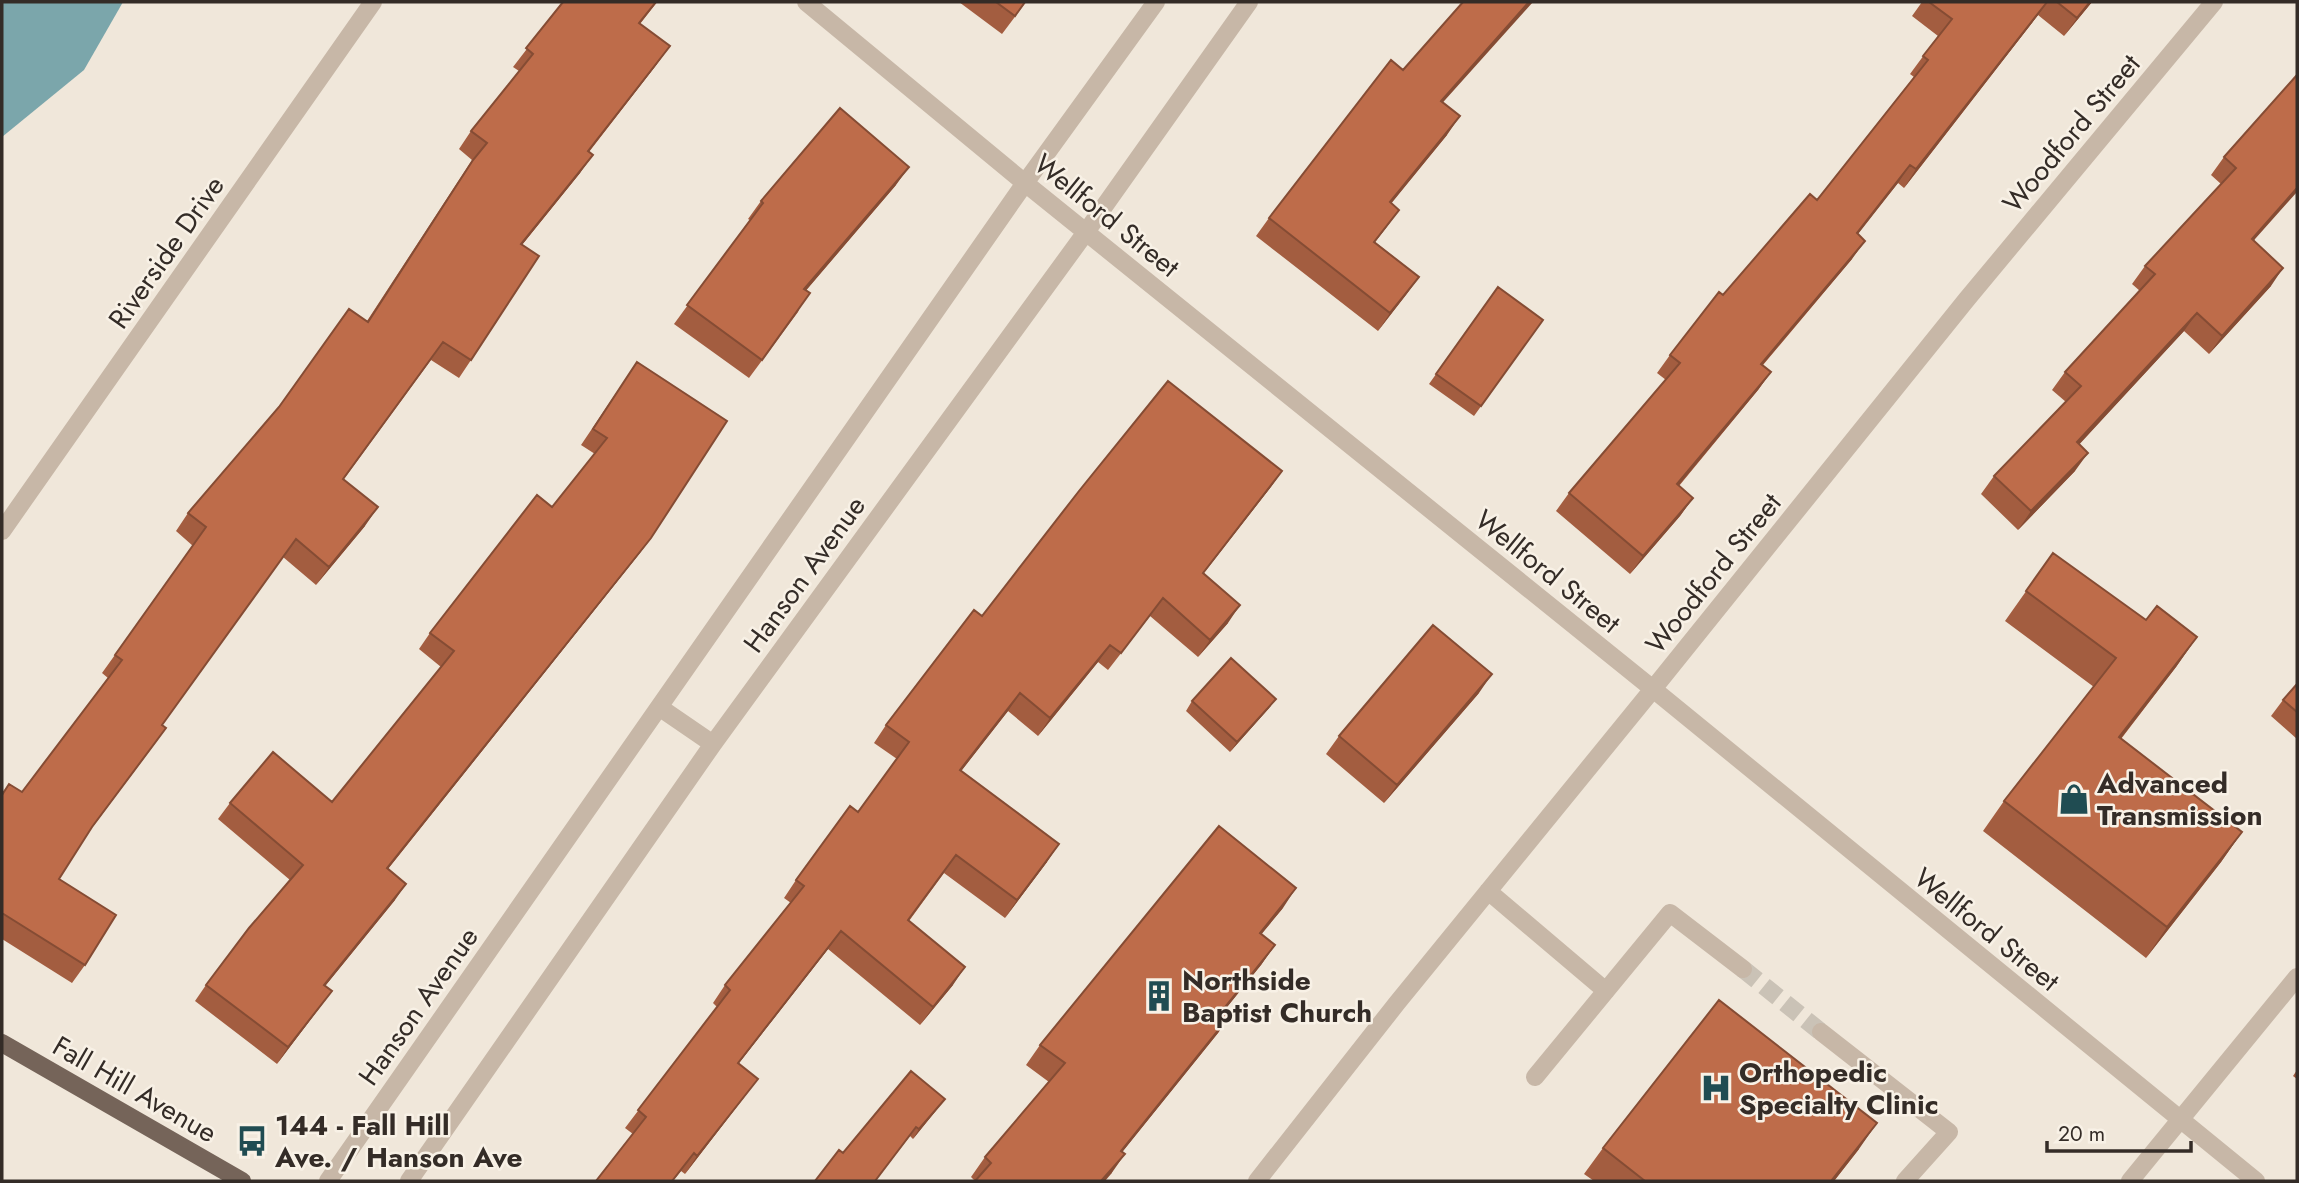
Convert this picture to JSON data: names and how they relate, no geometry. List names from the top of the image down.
{
  "streets": {
    "main road": ["Fall Hill Avenue"],
    "street": [
      "Woodford Street",
      "Wellford Street",
      "Riverside Drive",
      "Hanson Avenue"
    ]
  },
  "crossings": [
    ["Woodford Street", "Wellford Street"],
    ["Wellford Street", "Hanson Avenue"]
  ],
  "places": {
    "shop": ["Advanced Transmission"],
    "building": ["Northside Baptist Church"],
    "hospital": ["Orthopedic Specialty Clinic"],
    "bus stop": ["144 - Fall Hill Ave. / Hanson Ave"]
  },
  "scale_bar": "20 m"
}
